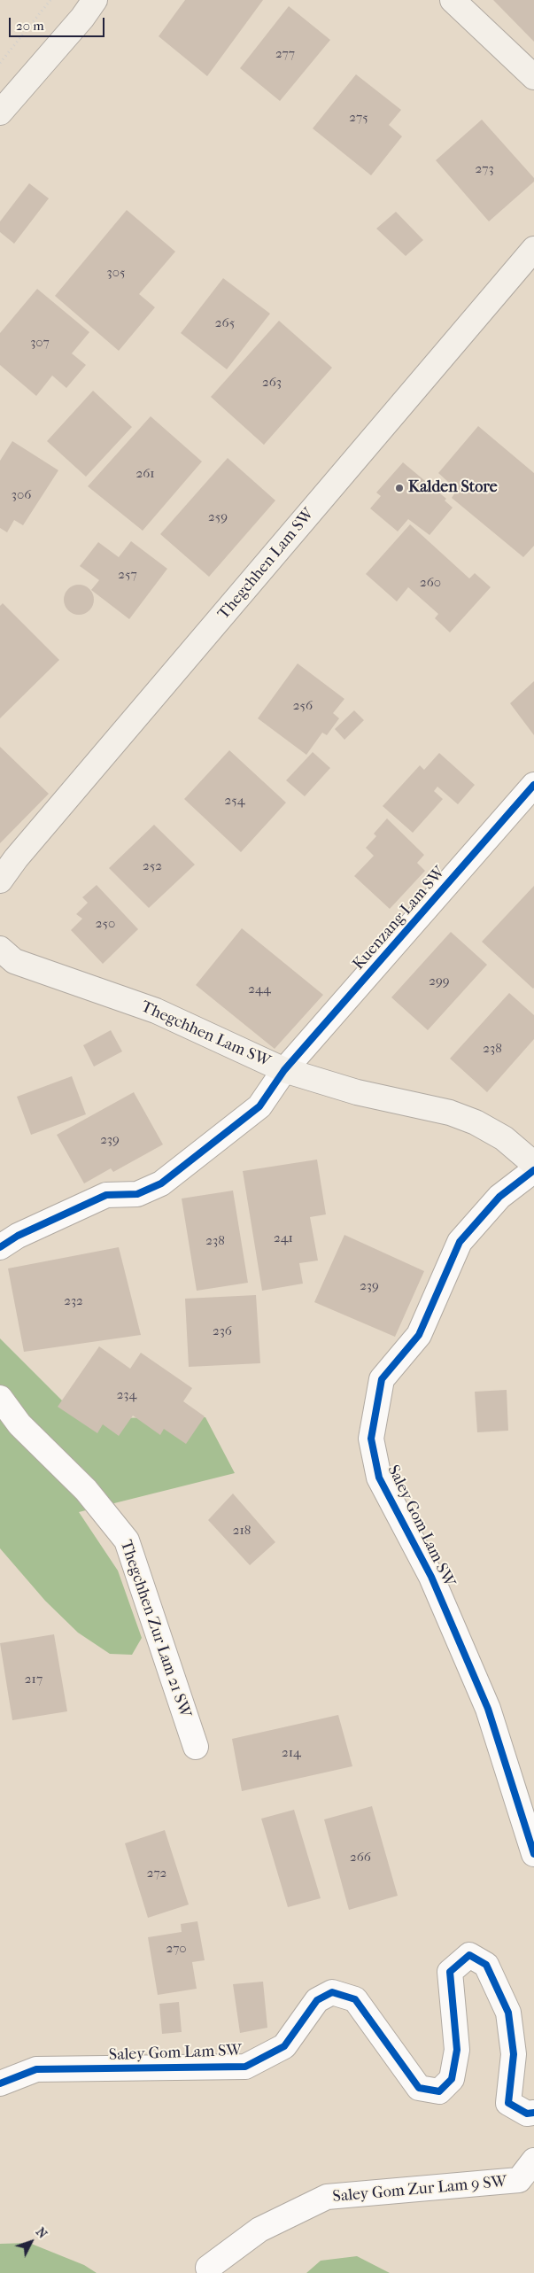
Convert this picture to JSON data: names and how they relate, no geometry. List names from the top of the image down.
{
  "streets": {
    "main road": ["Thegchhen Lam SW"],
    "street": [
      "Kuenzang Lam SW",
      "Saley Gom Lam SW",
      "Thegchhen Zur Lam 21 SW",
      "Saley Gom Zur Lam 9 SW"
    ]
  },
  "crossings": [
    ["Thegchhen Lam SW", "Kuenzang Lam SW"]
  ],
  "places": ["Kalden Store"],
  "house_numbers": [
    "277",
    "275",
    "273",
    "305",
    "265",
    "307",
    "263",
    "261",
    "306",
    "259",
    "257",
    "260",
    "256",
    "254",
    "252",
    "250",
    "299",
    "244",
    "238",
    "239",
    "241",
    "238",
    "239",
    "232",
    "236",
    "234",
    "218",
    "217",
    "214",
    "266",
    "272",
    "270"
  ],
  "scale_bar": "20 m",
  "north": "top right"
}
